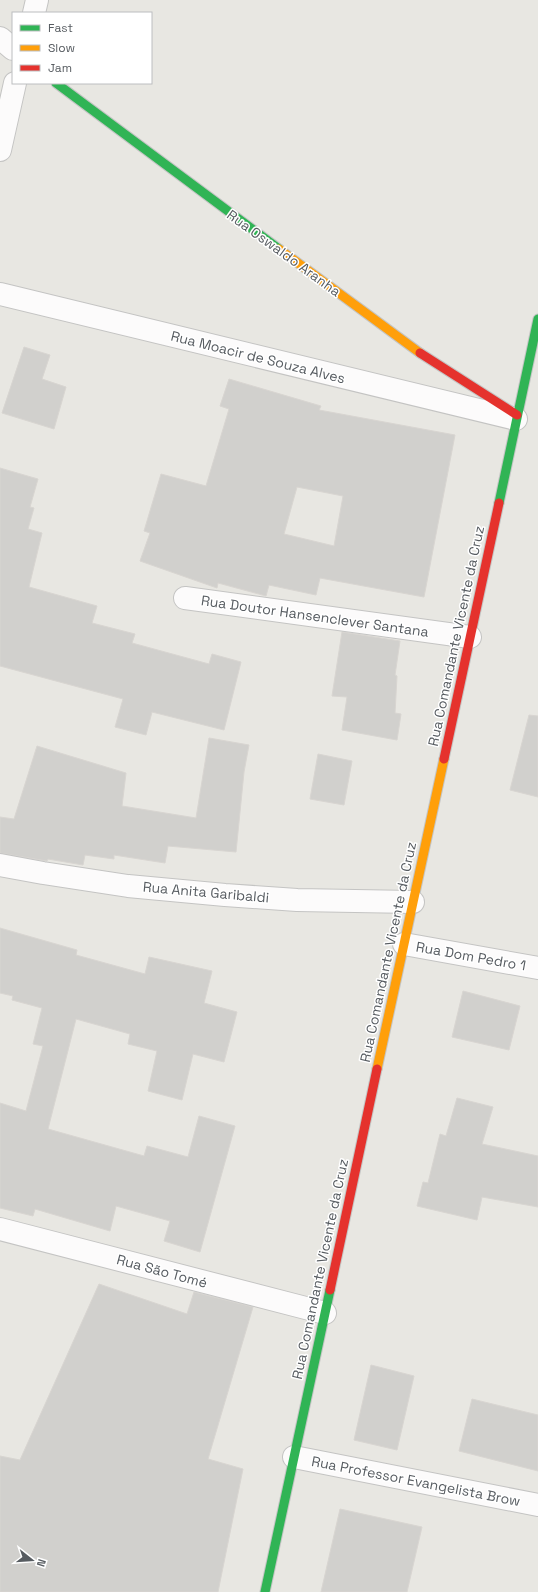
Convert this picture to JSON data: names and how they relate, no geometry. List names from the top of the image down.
{
  "streets": {
    "street": [
      "Rua Oswaldo Aranha",
      "Rua Moacir de Souza Alves",
      "Rua Doutor Hansenclever Santana",
      "Rua Comandante Vicente da Cruz",
      "Rua Anita Garibaldi",
      "Rua Dom Pedro 1",
      "Rua São Tomé",
      "Rua Professor Evangelista Brow"
    ]
  },
  "crossings": [
    ["Rua Oswaldo Aranha", "Rua Moacir de Souza Alves"],
    ["Rua Oswaldo Aranha", "Rua Comandante Vicente da Cruz"],
    ["Rua Moacir de Souza Alves", "Rua Comandante Vicente da Cruz"],
    ["Rua Doutor Hansenclever Santana", "Rua Comandante Vicente da Cruz"],
    ["Rua Comandante Vicente da Cruz", "Rua Anita Garibaldi"],
    ["Rua Comandante Vicente da Cruz", "Rua Dom Pedro 1"],
    ["Rua Comandante Vicente da Cruz", "Rua São Tomé"],
    ["Rua Comandante Vicente da Cruz", "Rua Professor Evangelista Brow"]
  ],
  "legend": ["Fast", "Slow", "Jam"],
  "north": "right"
}
